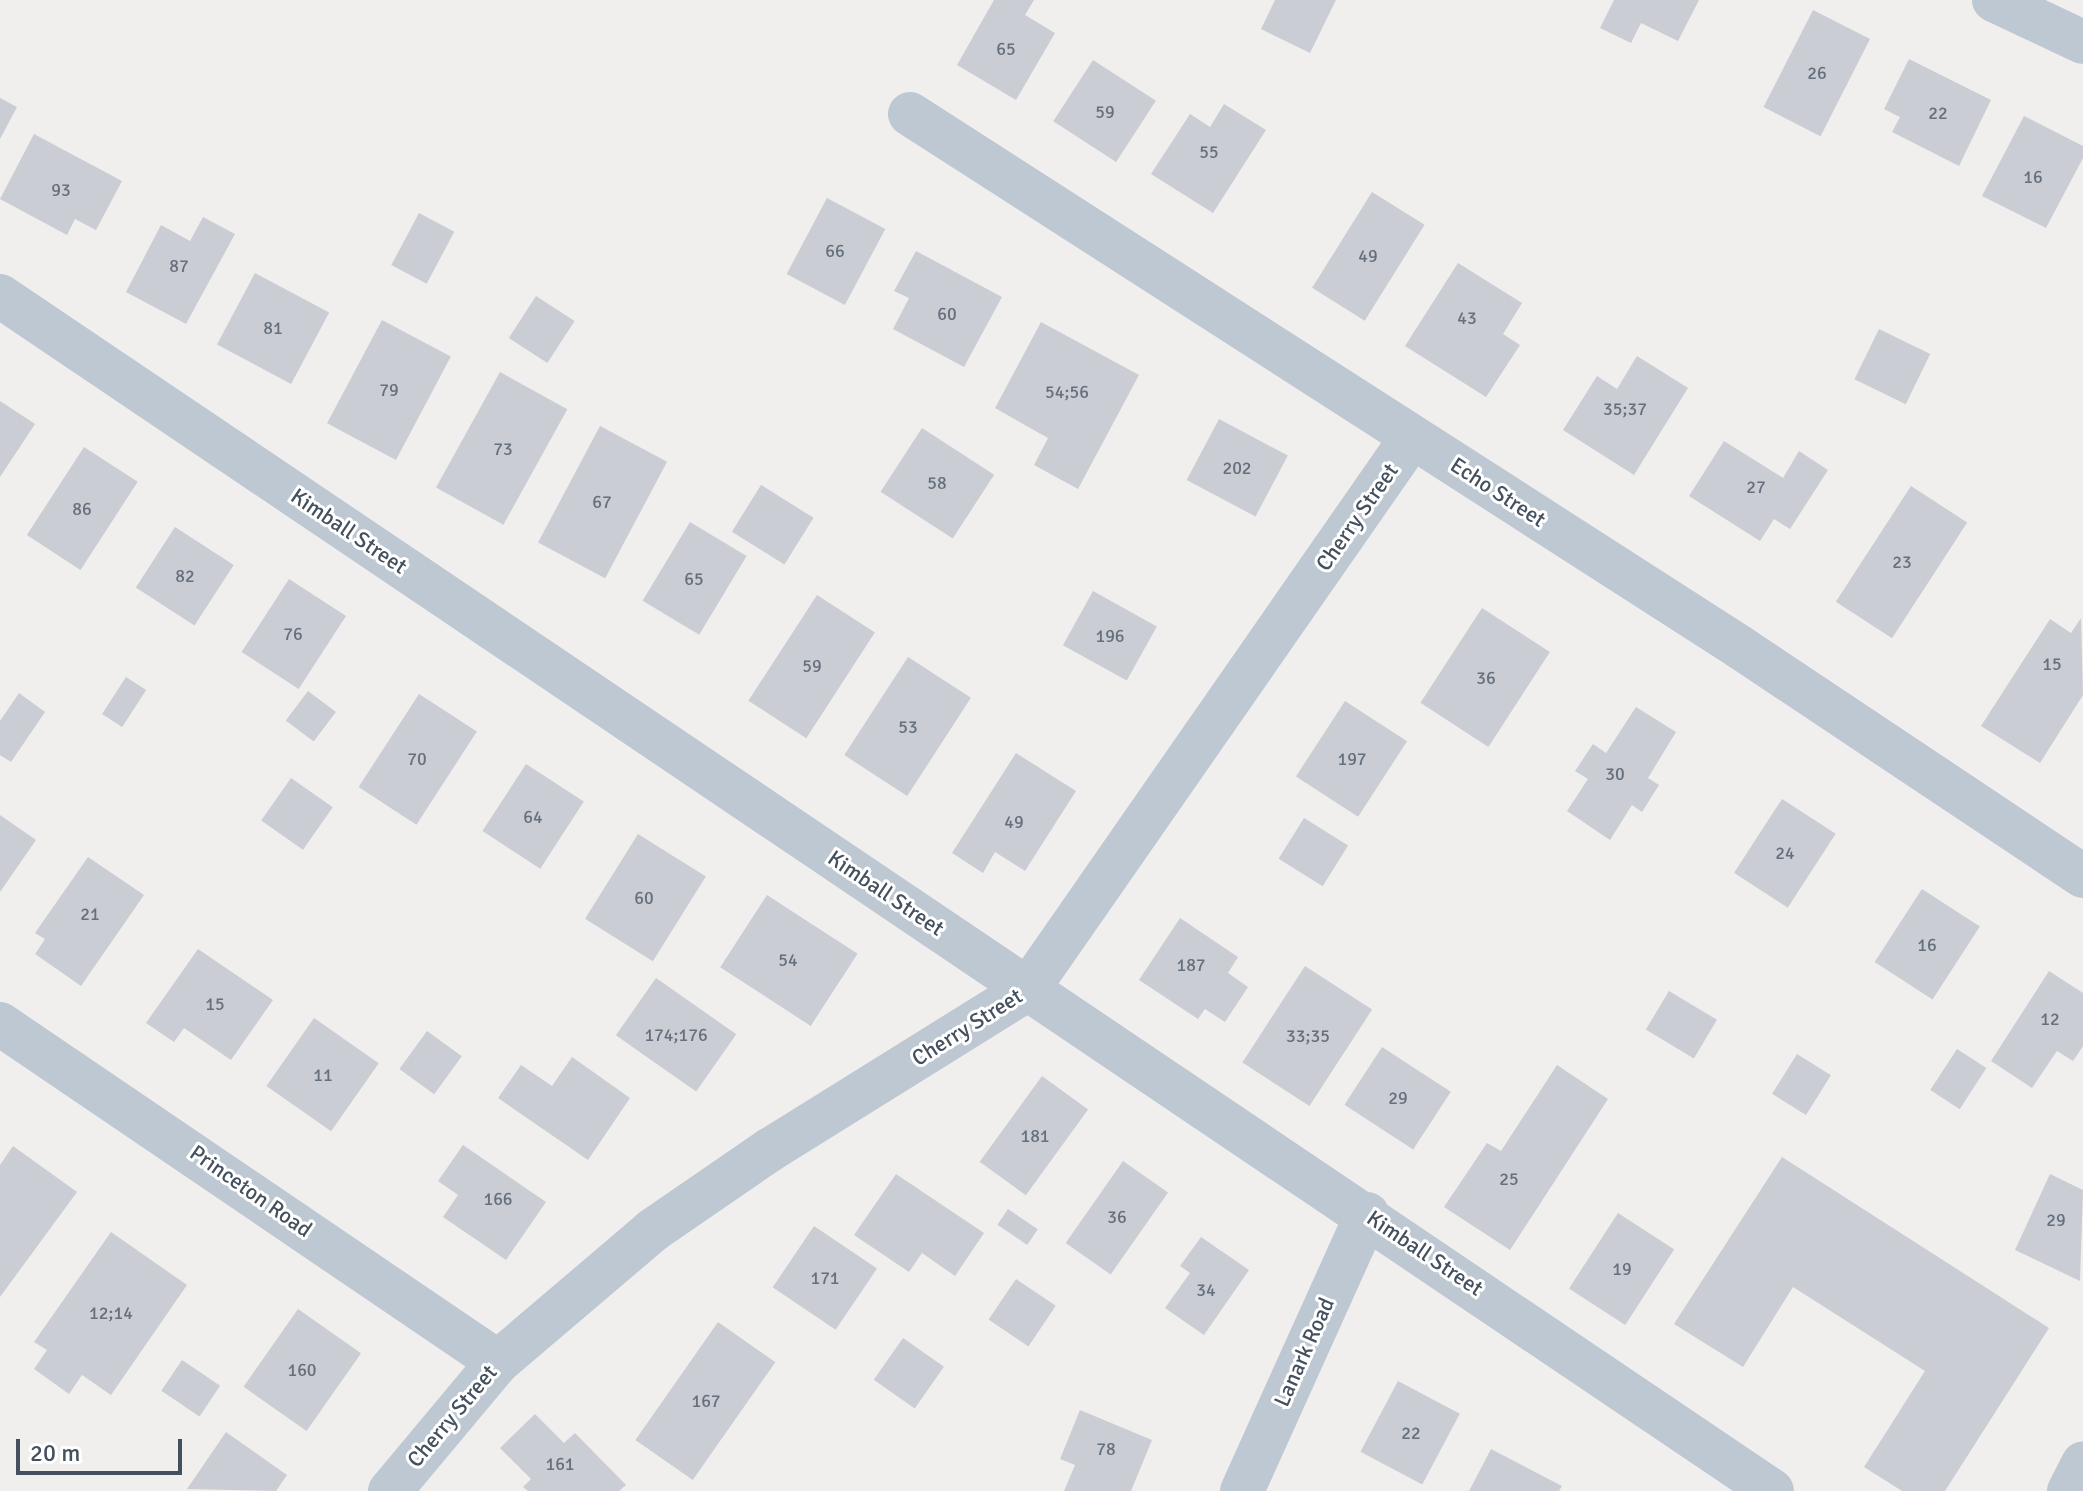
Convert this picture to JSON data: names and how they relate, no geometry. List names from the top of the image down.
{
  "streets": {
    "street": [
      "Echo Street",
      "Cherry Street",
      "Kimball Street",
      "Princeton Road",
      "Lanark Road"
    ]
  },
  "crossings": [
    ["Echo Street", "Cherry Street"],
    ["Cherry Street", "Kimball Street"],
    ["Cherry Street", "Princeton Road"],
    ["Kimball Street", "Lanark Road"]
  ],
  "house_numbers": [
    "65",
    "26",
    "59",
    "22",
    "55",
    "16",
    "93",
    "66",
    "49",
    "87",
    "60",
    "43",
    "81",
    "79",
    "54;56",
    "35;37",
    "73",
    "202",
    "58",
    "27",
    "67",
    "86",
    "23",
    "82",
    "65",
    "76",
    "196",
    "15",
    "59",
    "36",
    "53",
    "70",
    "197",
    "30",
    "64",
    "49",
    "24",
    "60",
    "21",
    "16",
    "54",
    "187",
    "15",
    "12",
    "174;176",
    "33;35",
    "11",
    "29",
    "181",
    "25",
    "166",
    "36",
    "29",
    "19",
    "171",
    "34",
    "12;14",
    "160",
    "167",
    "22",
    "78",
    "161"
  ],
  "scale_bar": "20 m"
}
